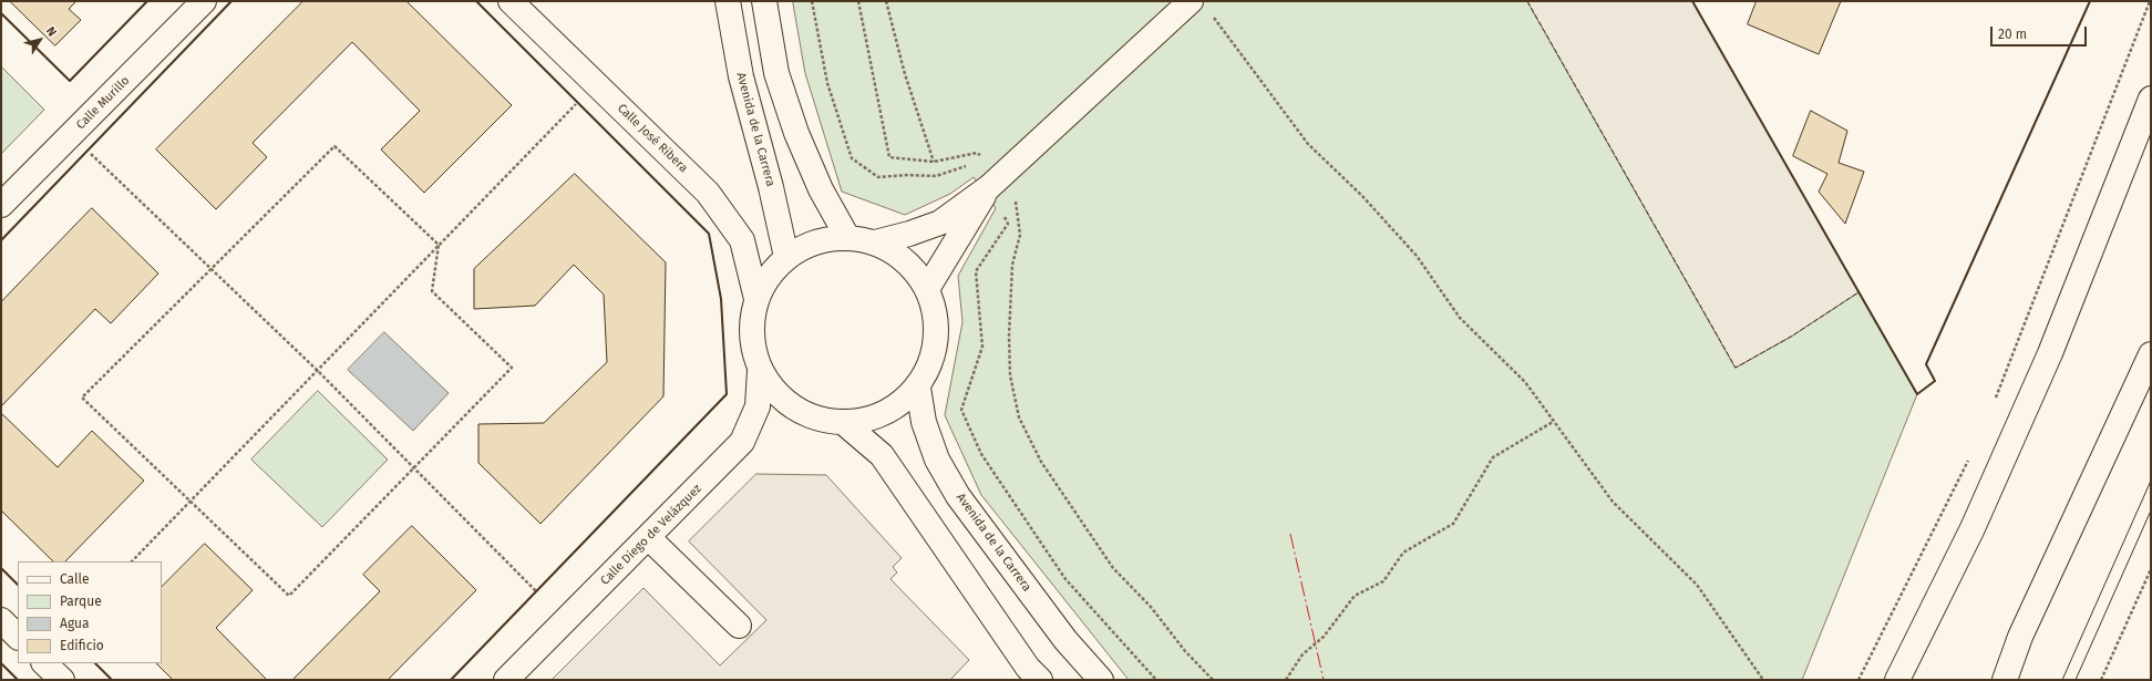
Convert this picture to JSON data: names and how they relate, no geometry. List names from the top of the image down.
{
  "streets": {
    "main road": [
      "Calle Murillo",
      "Avenida de la Carrera",
      "Calle José Ribera",
      "Calle Diego de Velázquez"
    ]
  },
  "legend": [
    "Calle",
    "Parque",
    "Agua",
    "Edificio"
  ],
  "scale_bar": "20 m",
  "north": "top right"
}
